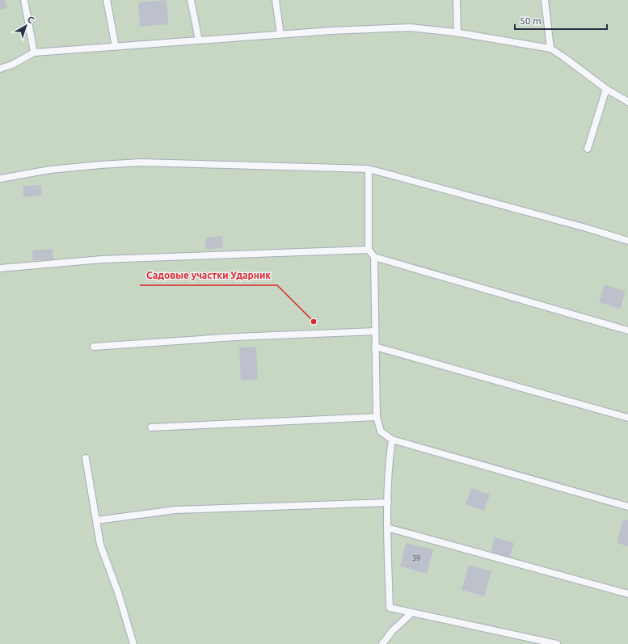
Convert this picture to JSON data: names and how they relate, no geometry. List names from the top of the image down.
{
  "places": ["Садовые участки Ударник"],
  "house_numbers": ["39"],
  "scale_bar": "50 m",
  "north": "top right"
}
